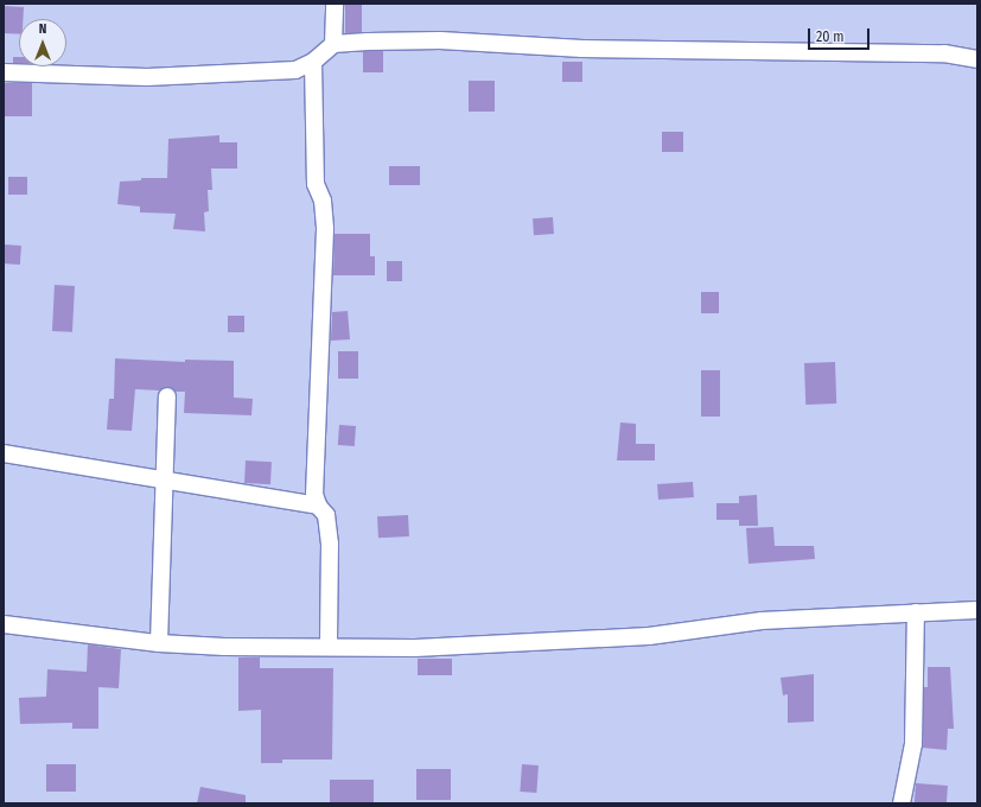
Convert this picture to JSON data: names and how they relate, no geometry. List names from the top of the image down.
{
  "scale_bar": "20 m",
  "north": "top"
}
